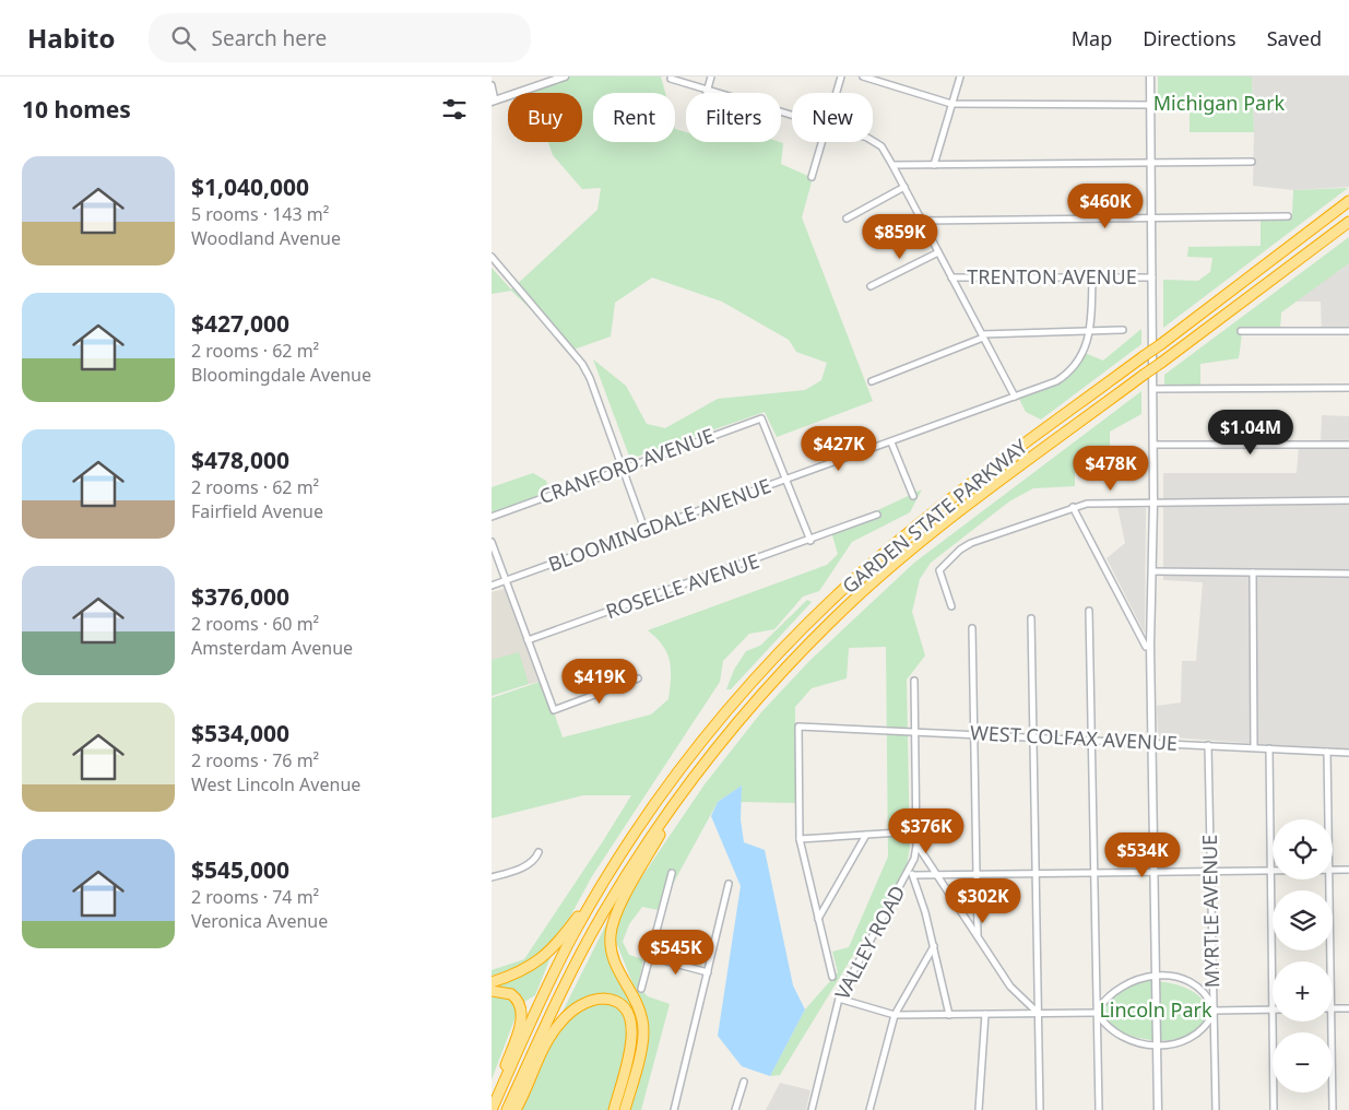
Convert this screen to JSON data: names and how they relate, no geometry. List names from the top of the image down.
{
  "streets": {
    "highway": ["GARDEN STATE PARKWAY"],
    "street": [
      "TRENTON AVENUE",
      "CRANFORD AVENUE",
      "BLOOMINGDALE AVENUE",
      "ROSELLE AVENUE",
      "WEST COLFAX AVENUE",
      "MYRTLE AVENUE",
      "VALLEY ROAD"
    ]
  },
  "crossings": [
    ["TRENTON AVENUE", "BLOOMINGDALE AVENUE"],
    ["CRANFORD AVENUE", "BLOOMINGDALE AVENUE"],
    ["WEST COLFAX AVENUE", "MYRTLE AVENUE"],
    ["WEST COLFAX AVENUE", "VALLEY ROAD"]
  ],
  "parks": ["Michigan Park", "Lincoln Park"],
  "page": {
    "header": "Habito",
    "search": "Search here",
    "nav": ["Map", "Directions", "Saved"],
    "heading": "10 homes",
    "chip": [
      "Buy",
      "Rent",
      "Filters",
      "New"
    ],
    "list": [
      {
        "name": "$1,040,000",
        "note": "5 rooms · 143 m² · Woodland Avenue"
      },
      {
        "name": "$427,000",
        "note": "2 rooms · 62 m² · Bloomingdale Avenue"
      },
      {
        "name": "$478,000",
        "note": "2 rooms · 62 m² · Fairfield Avenue"
      },
      {
        "name": "$376,000",
        "note": "2 rooms · 60 m² · Amsterdam Avenue"
      },
      {
        "name": "$534,000",
        "note": "2 rooms · 76 m² · West Lincoln Avenue"
      },
      {
        "name": "$545,000",
        "note": "2 rooms · 74 m² · Veronica Avenue"
      }
    ],
    "price": [
      "$460K",
      "$859K",
      "$1.04M",
      "$427K",
      "$478K",
      "$419K",
      "$376K",
      "$534K",
      "$302K",
      "$545K"
    ],
    "map_buttons": ["+", "−"]
  }
}
